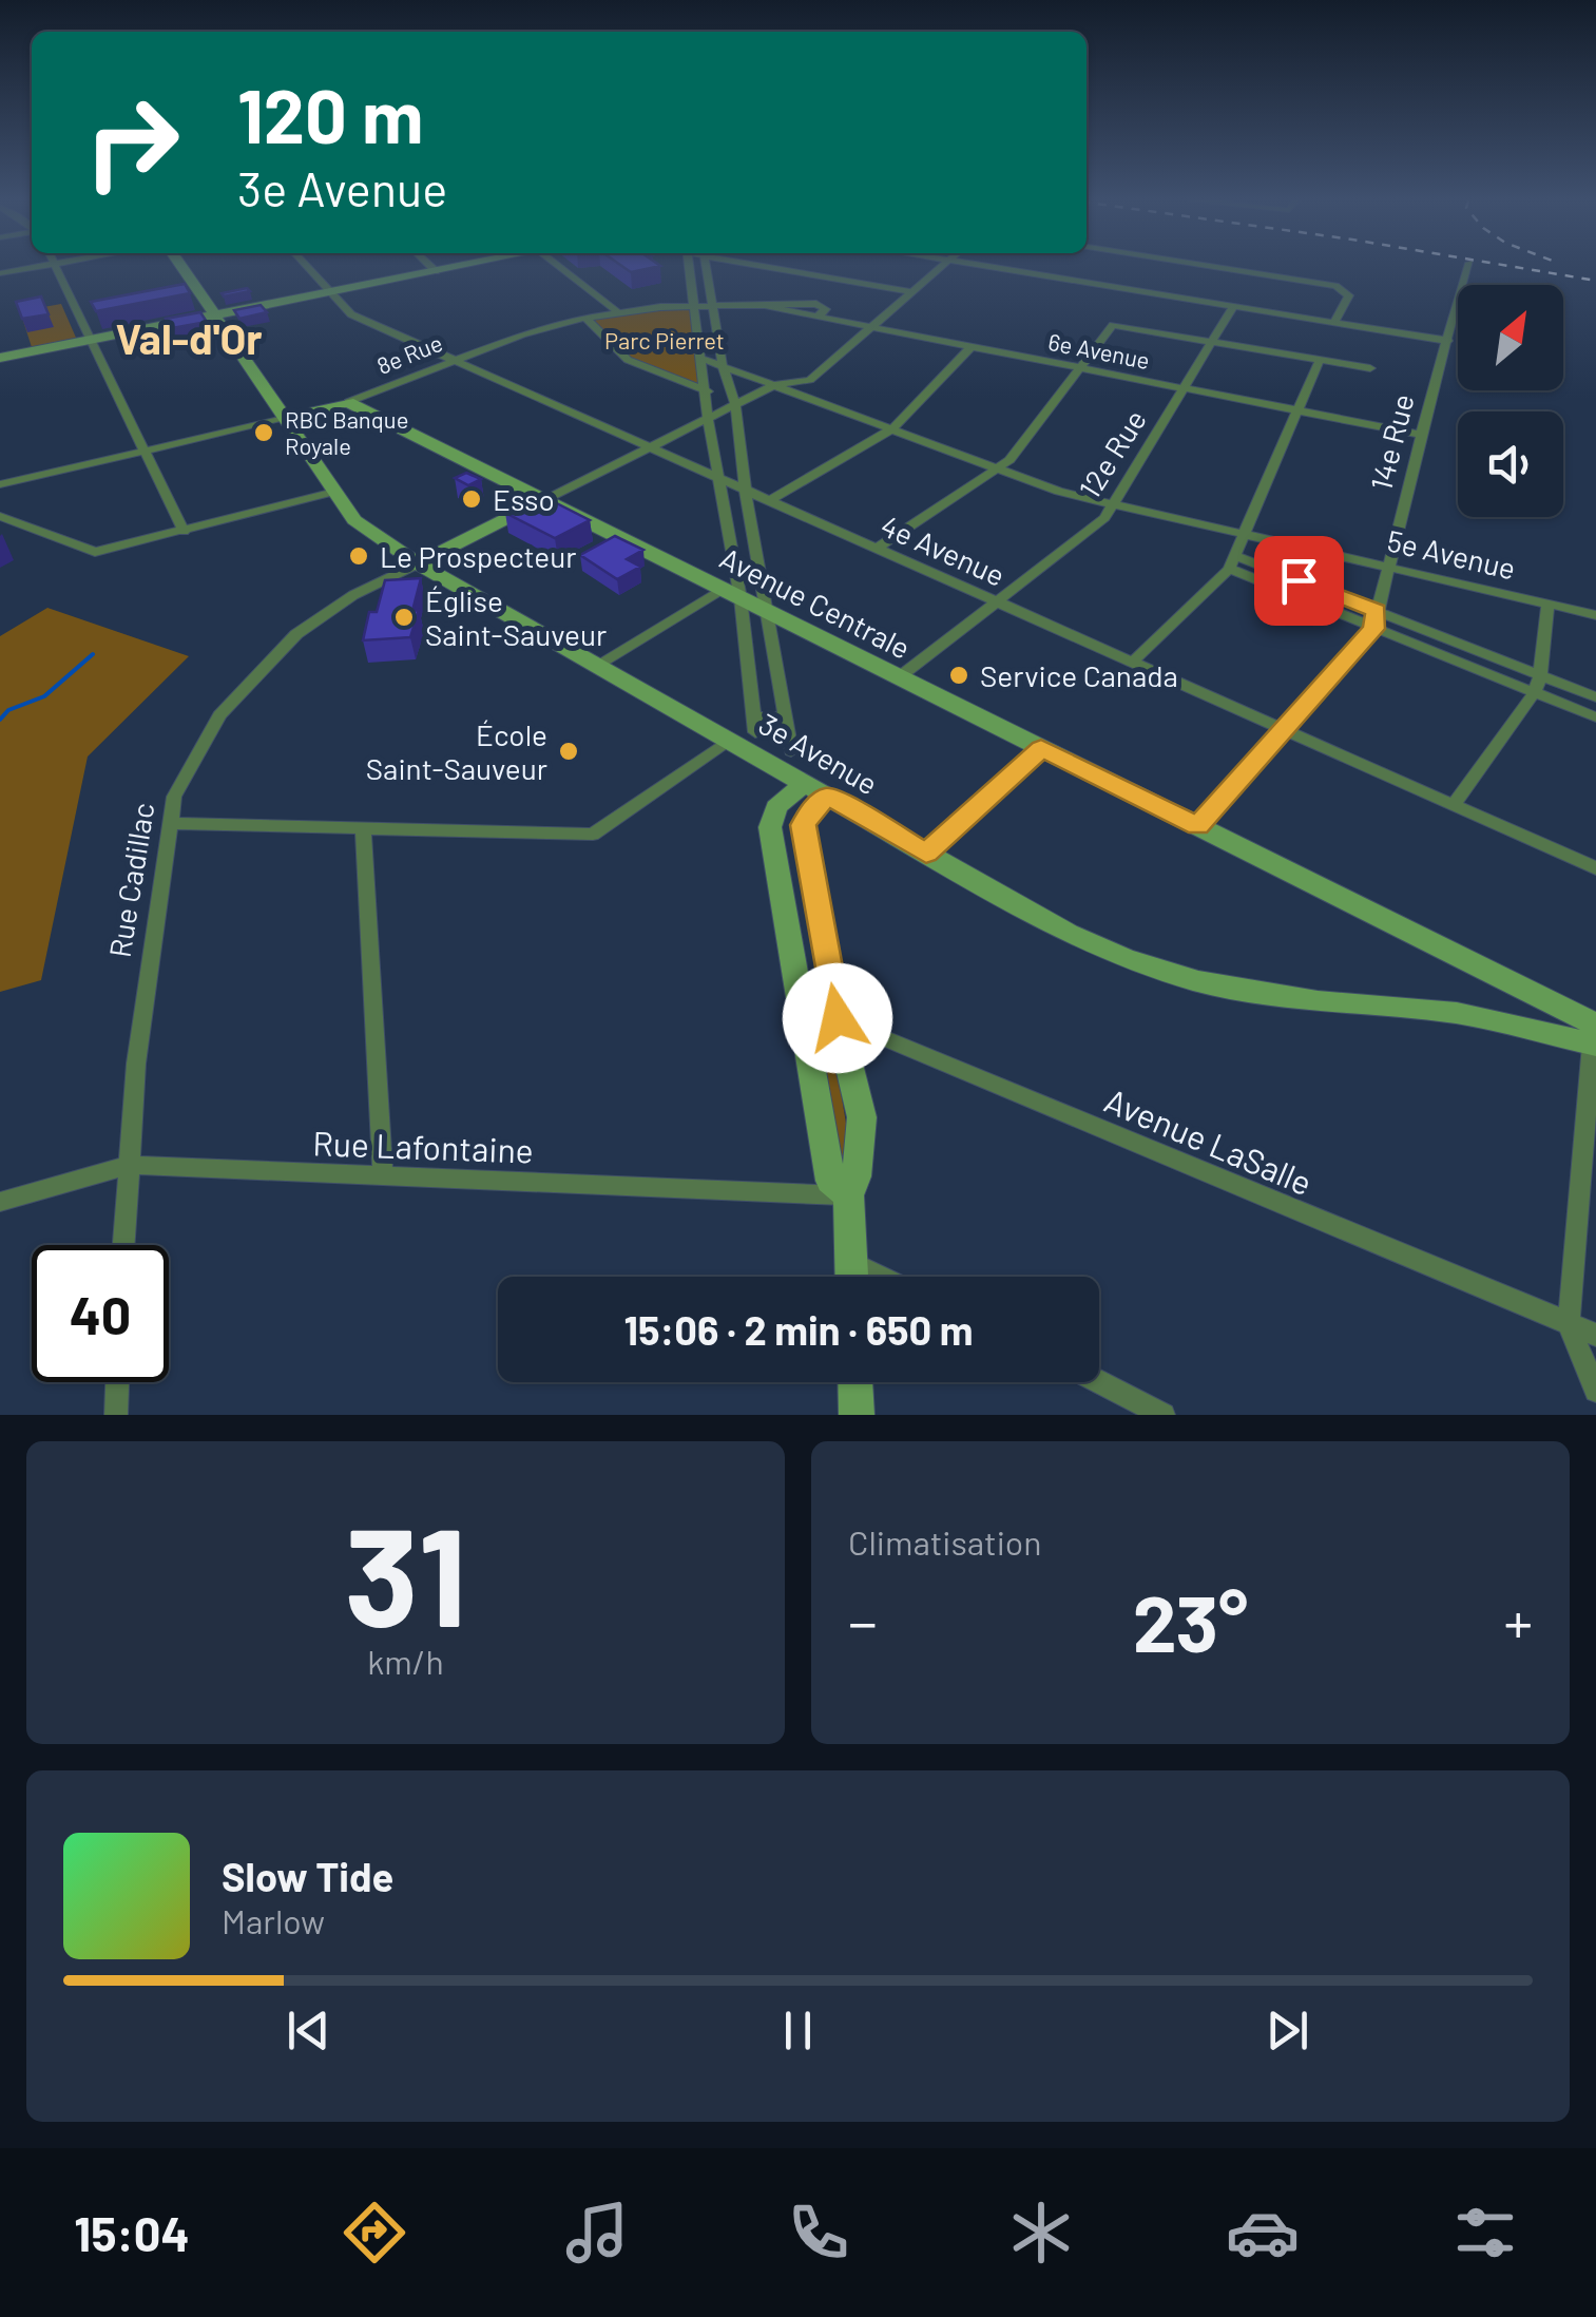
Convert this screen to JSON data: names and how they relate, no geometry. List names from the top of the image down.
{
  "streets": {
    "street": [
      "6e Avenue",
      "8e Rue",
      "14e Rue",
      "12e Rue",
      "4e Avenue",
      "5e Avenue",
      "Avenue Centrale",
      "3e Avenue",
      "Rue Cadillac",
      "Avenue LaSalle",
      "Rue Lafontaine"
    ]
  },
  "crossings": [
    ["6e Avenue", "8e Rue"],
    ["6e Avenue", "14e Rue"],
    ["6e Avenue", "12e Rue"],
    ["8e Rue", "4e Avenue"],
    ["8e Rue", "Avenue Centrale"],
    ["8e Rue", "3e Avenue"],
    ["14e Rue", "5e Avenue"],
    ["12e Rue", "4e Avenue"],
    ["12e Rue", "5e Avenue"],
    ["12e Rue", "Avenue Centrale"],
    ["Avenue Centrale", "3e Avenue"],
    ["Avenue Centrale", "Rue Cadillac"],
    ["3e Avenue", "Rue Cadillac"],
    ["Rue Cadillac", "Rue Lafontaine"]
  ],
  "districts": ["Val-d'Or"],
  "parks": ["Parc Pierret"],
  "places": [
    "RBC Banque Royale",
    "Esso",
    "Le Prospecteur",
    "Église Saint-Sauveur",
    "Service Canada",
    "École Saint-Sauveur"
  ],
  "north": "top right",
  "page": {
    "turn": ["120 m", "3e Avenue"],
    "limit": "40",
    "trip": "15:06 · 2 min · 650 m",
    "tile": [
      ["31", "km/h"],
      "Climatisation"
    ],
    "heat": ["−", "23°", "+"],
    "song": ["Slow Tide", "Marlow"],
    "tabs": "15:04"
  }
}
